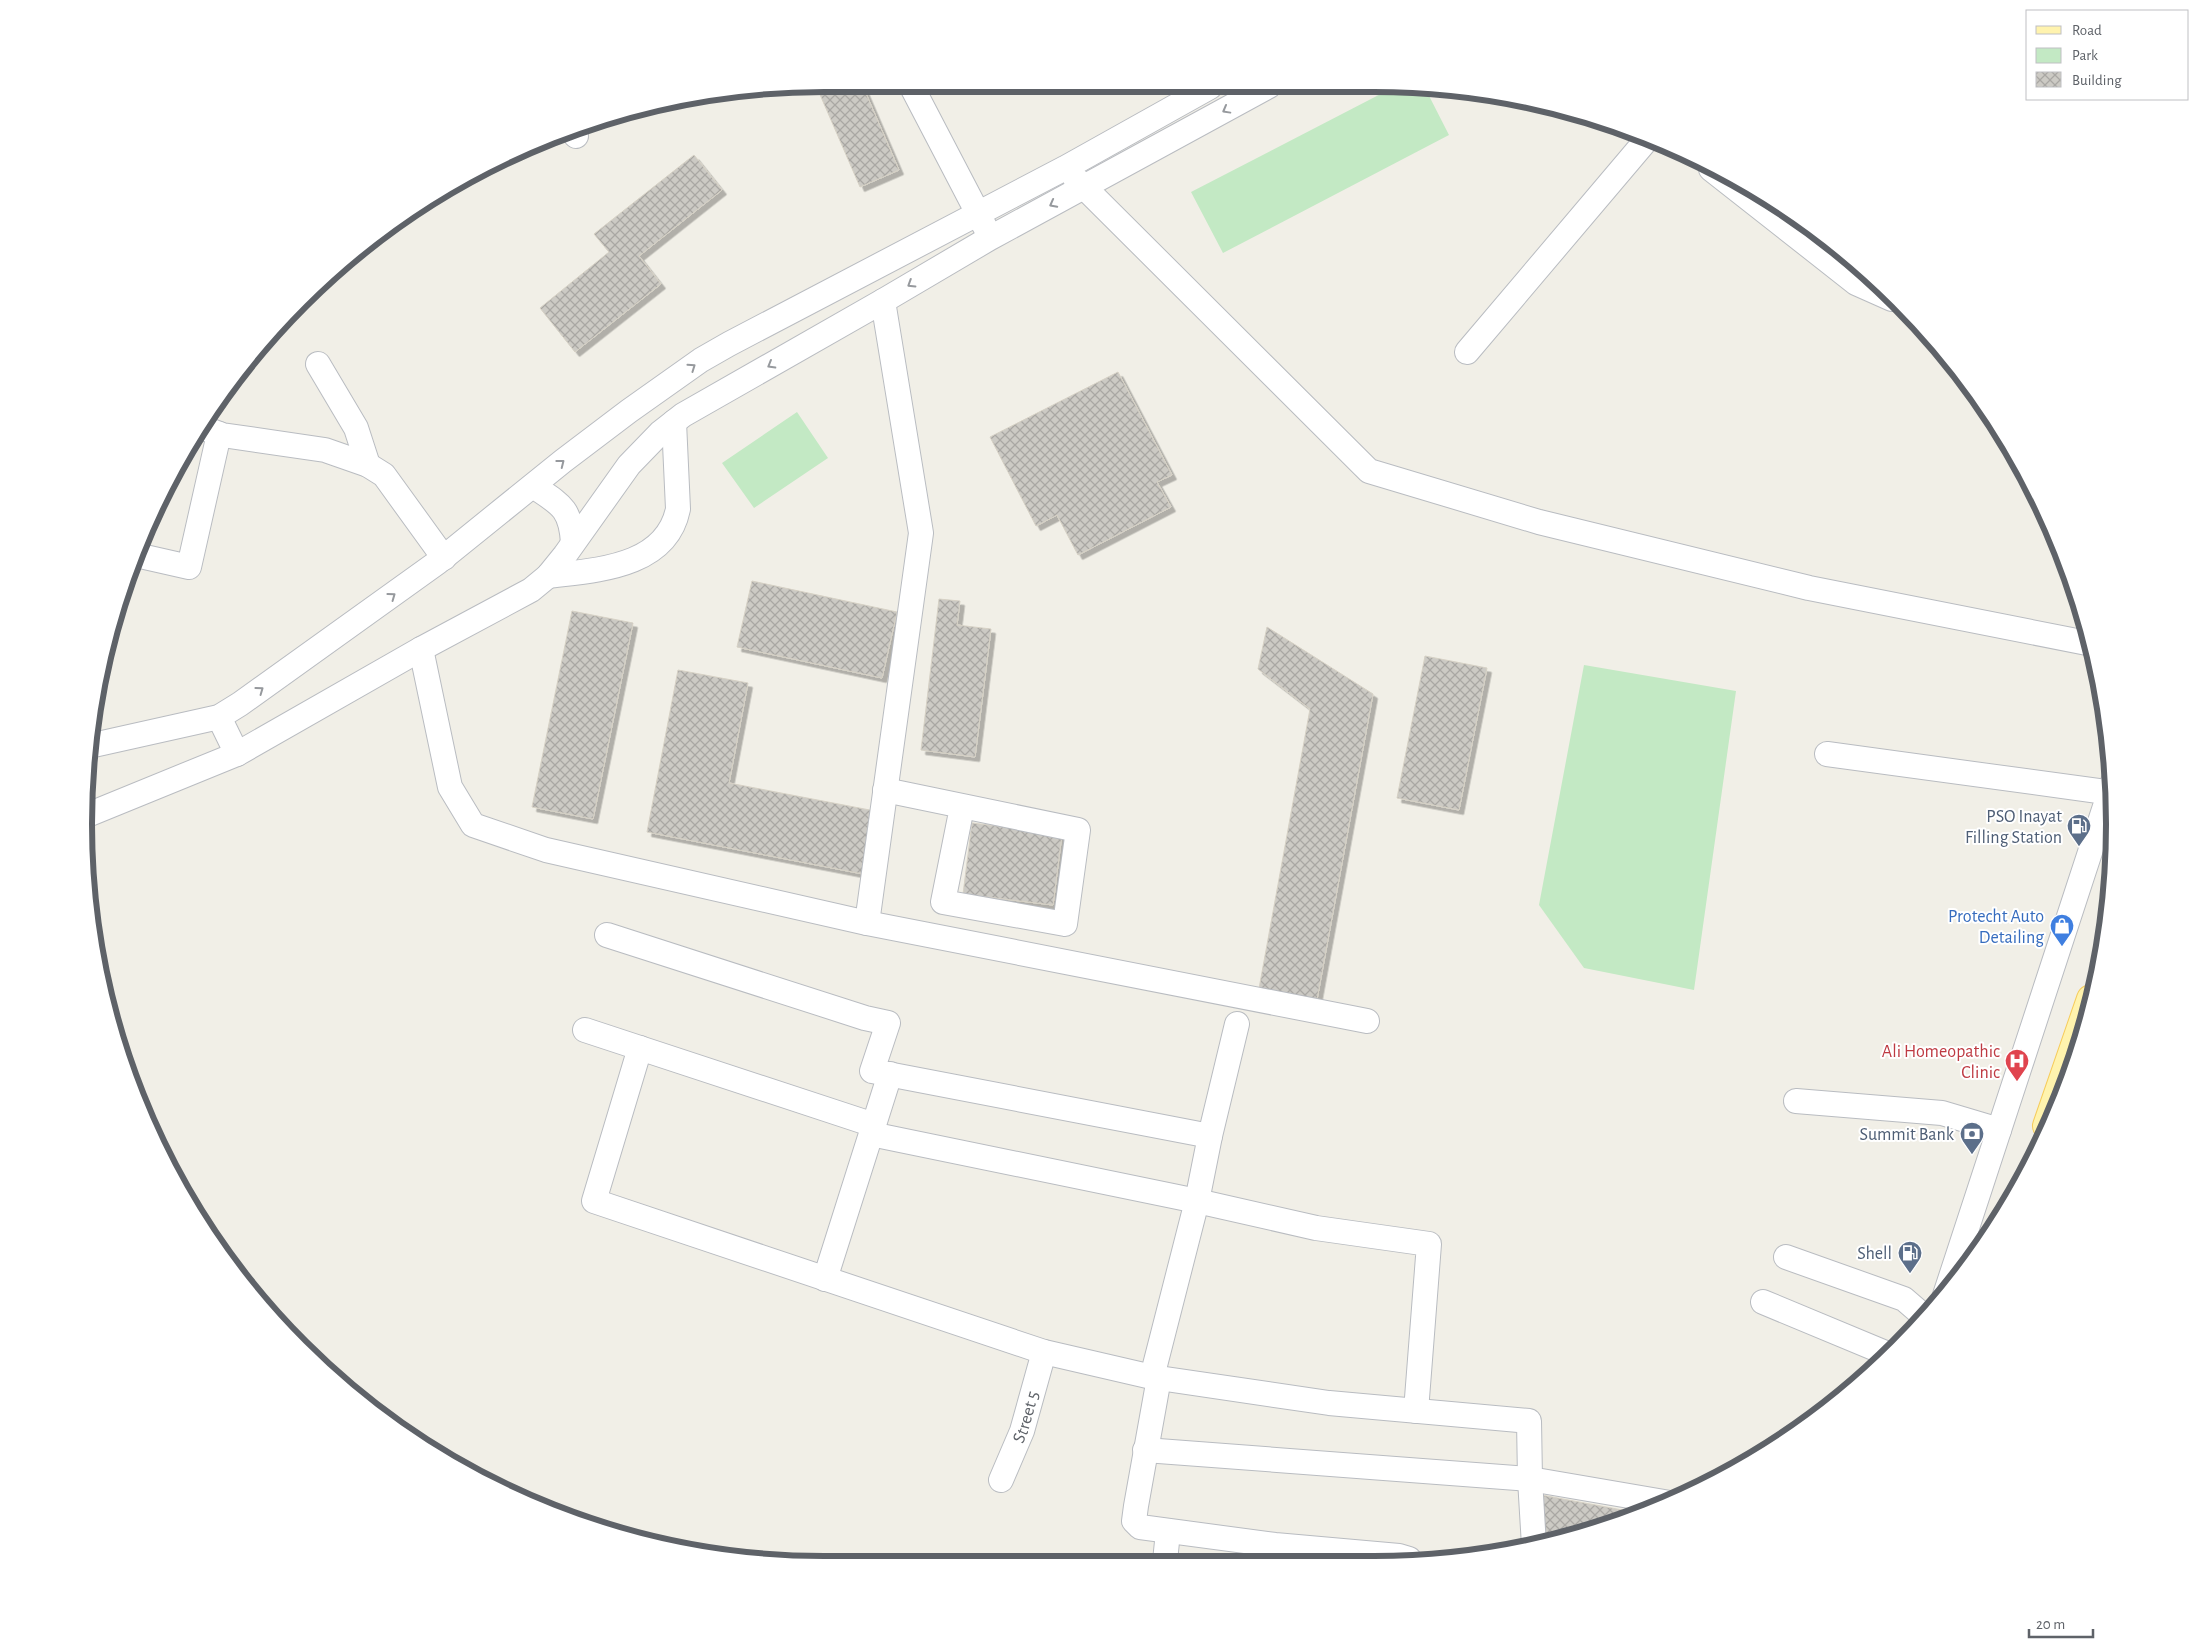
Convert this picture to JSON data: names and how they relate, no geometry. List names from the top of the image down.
{
  "streets": {
    "street": ["Street 5"]
  },
  "places": {
    "fuel station": ["PSO Inayat Filling Station", "Shell"],
    "shop": ["Protecht Auto Detailing"],
    "hospital": ["Ali Homeopathic Clinic"],
    "bank": ["Summit Bank"]
  },
  "legend": ["Road", "Park", "Building"],
  "scale_bar": "20 m"
}
